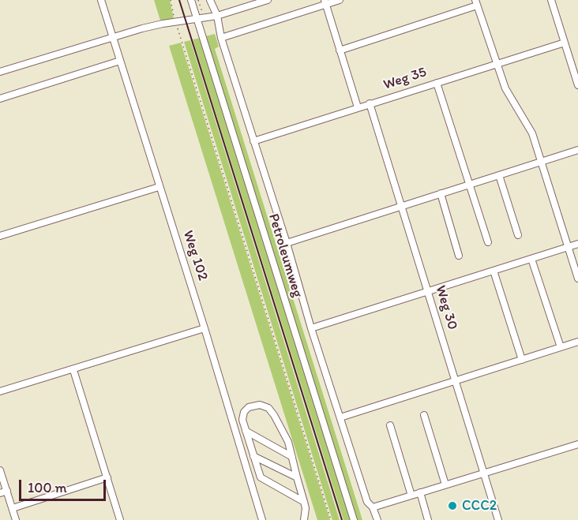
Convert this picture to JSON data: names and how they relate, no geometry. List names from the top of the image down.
{
  "streets": {
    "street": [
      "Weg 35",
      "Weg 102",
      "Petroleumweg",
      "Weg 30"
    ]
  },
  "crossings": [
    ["Weg 35", "Weg 30"]
  ],
  "places": ["CCC2"],
  "scale_bar": "100 m"
}
